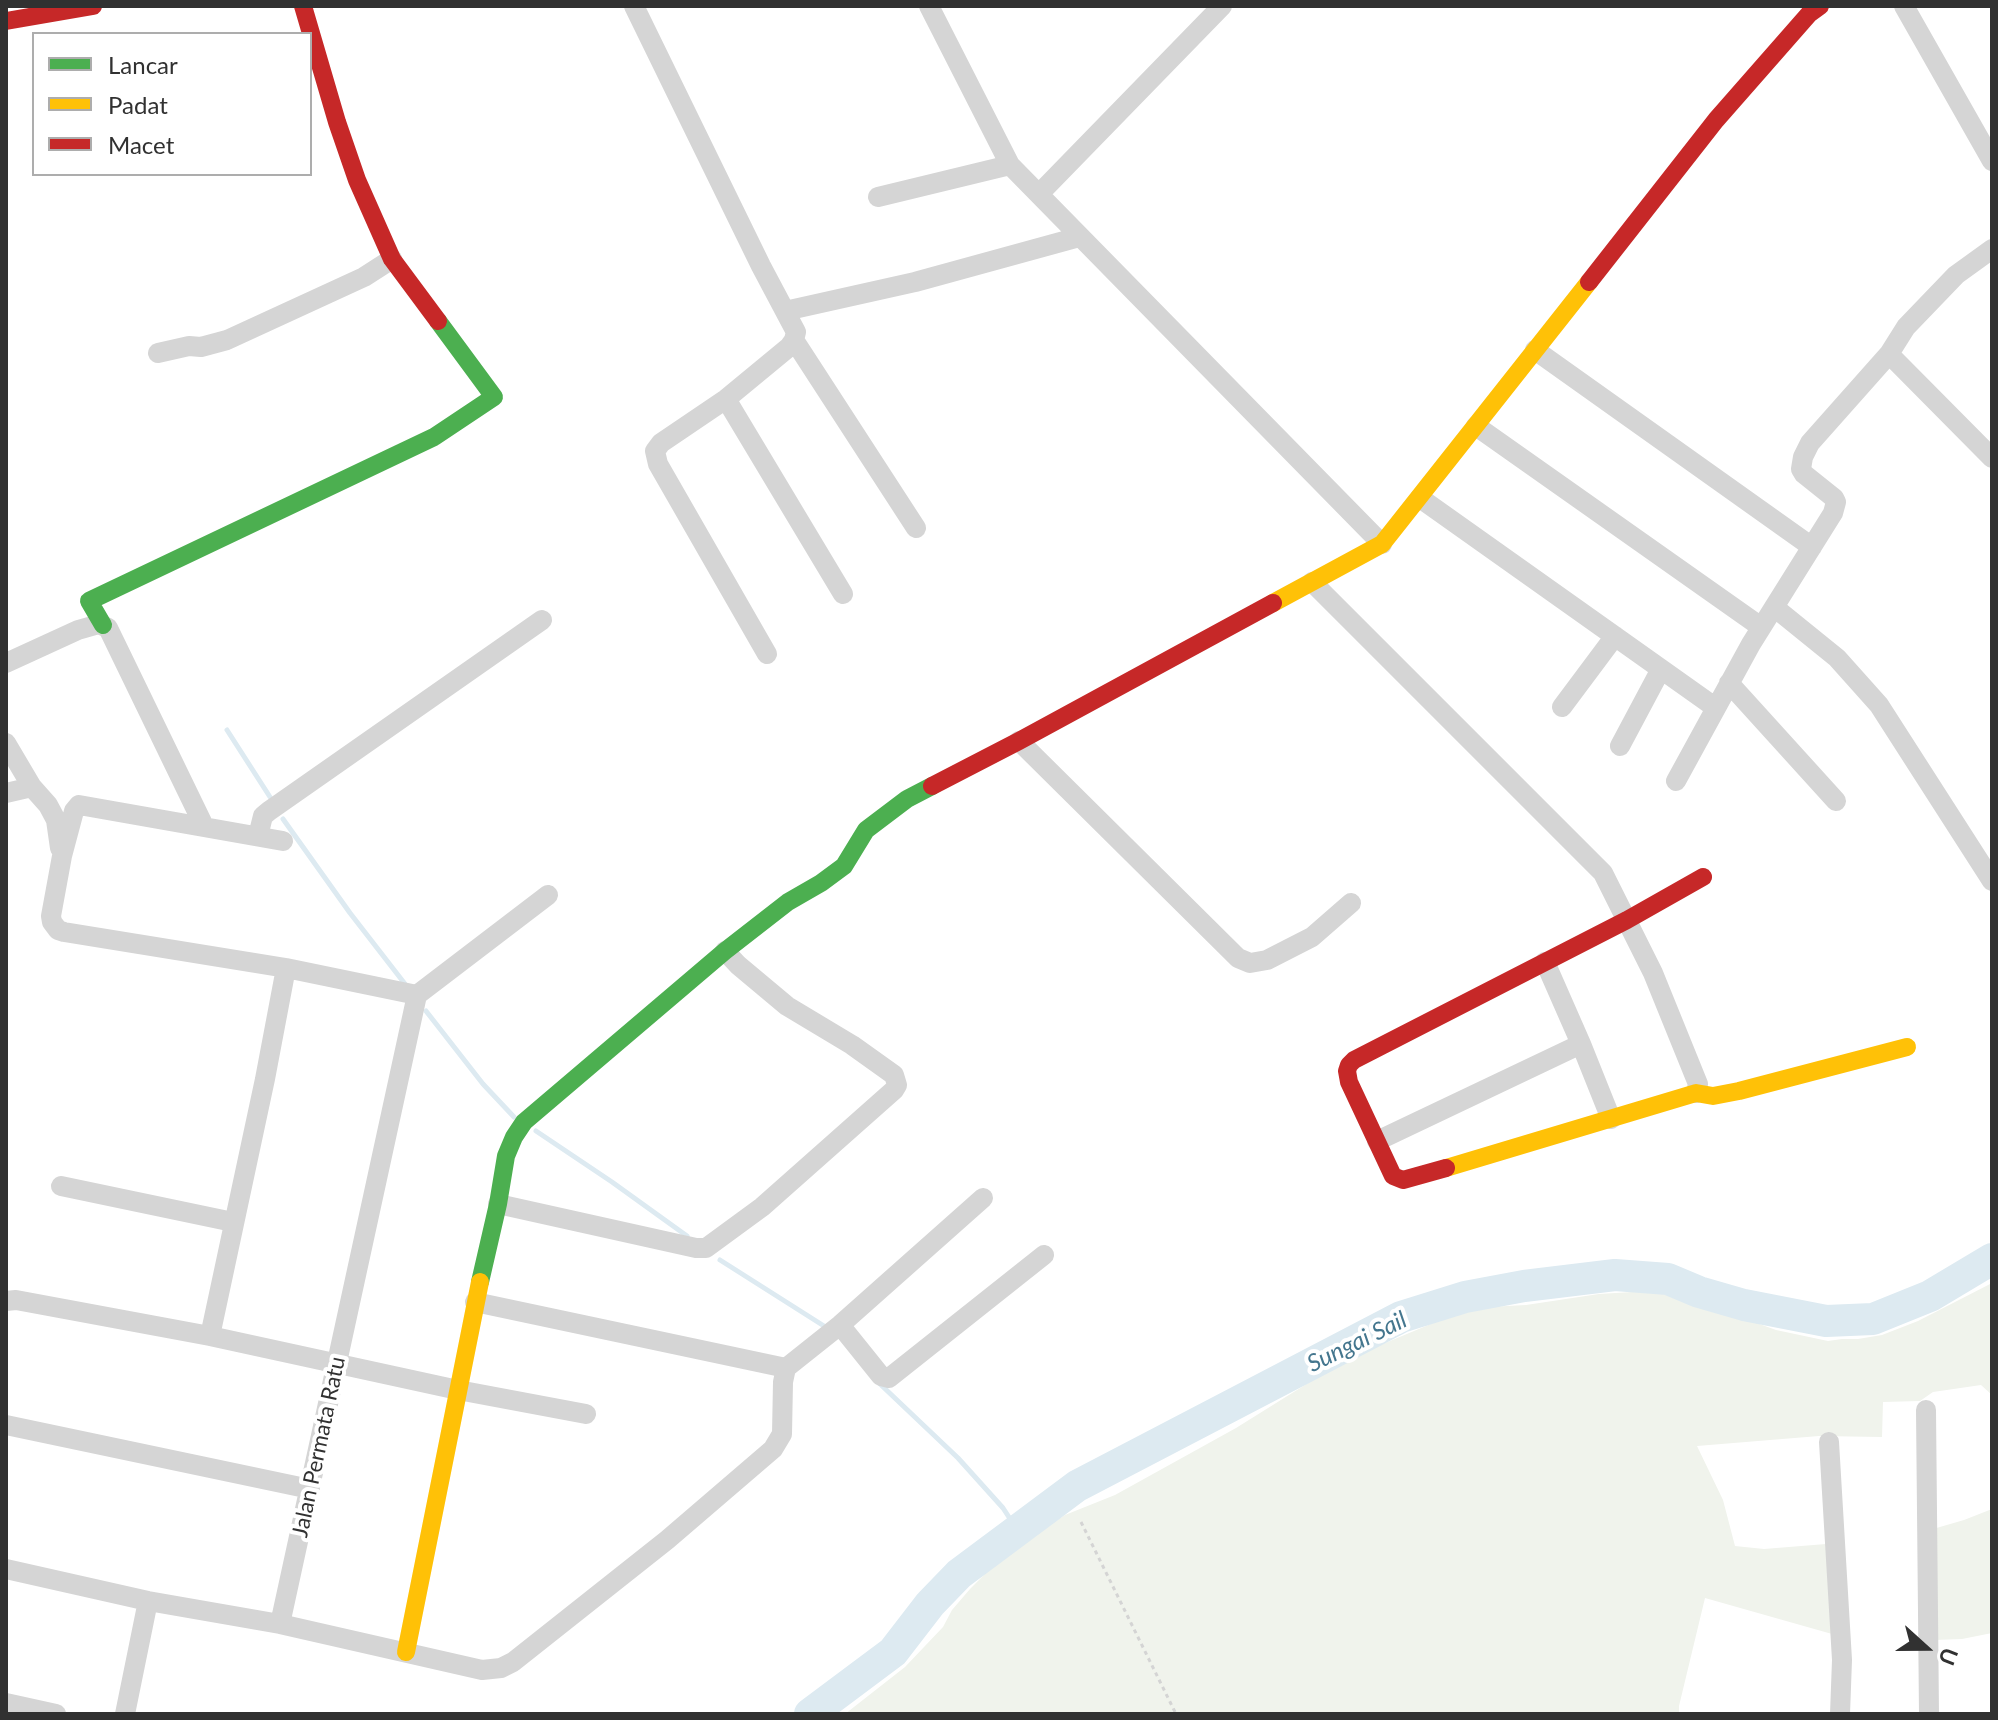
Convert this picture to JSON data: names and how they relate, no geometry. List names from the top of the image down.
{
  "streets": {
    "street": ["Jalan Permata Ratu"]
  },
  "water": ["Sungai Sail"],
  "legend": ["Lancar", "Padat", "Macet"],
  "north": "right"
}
